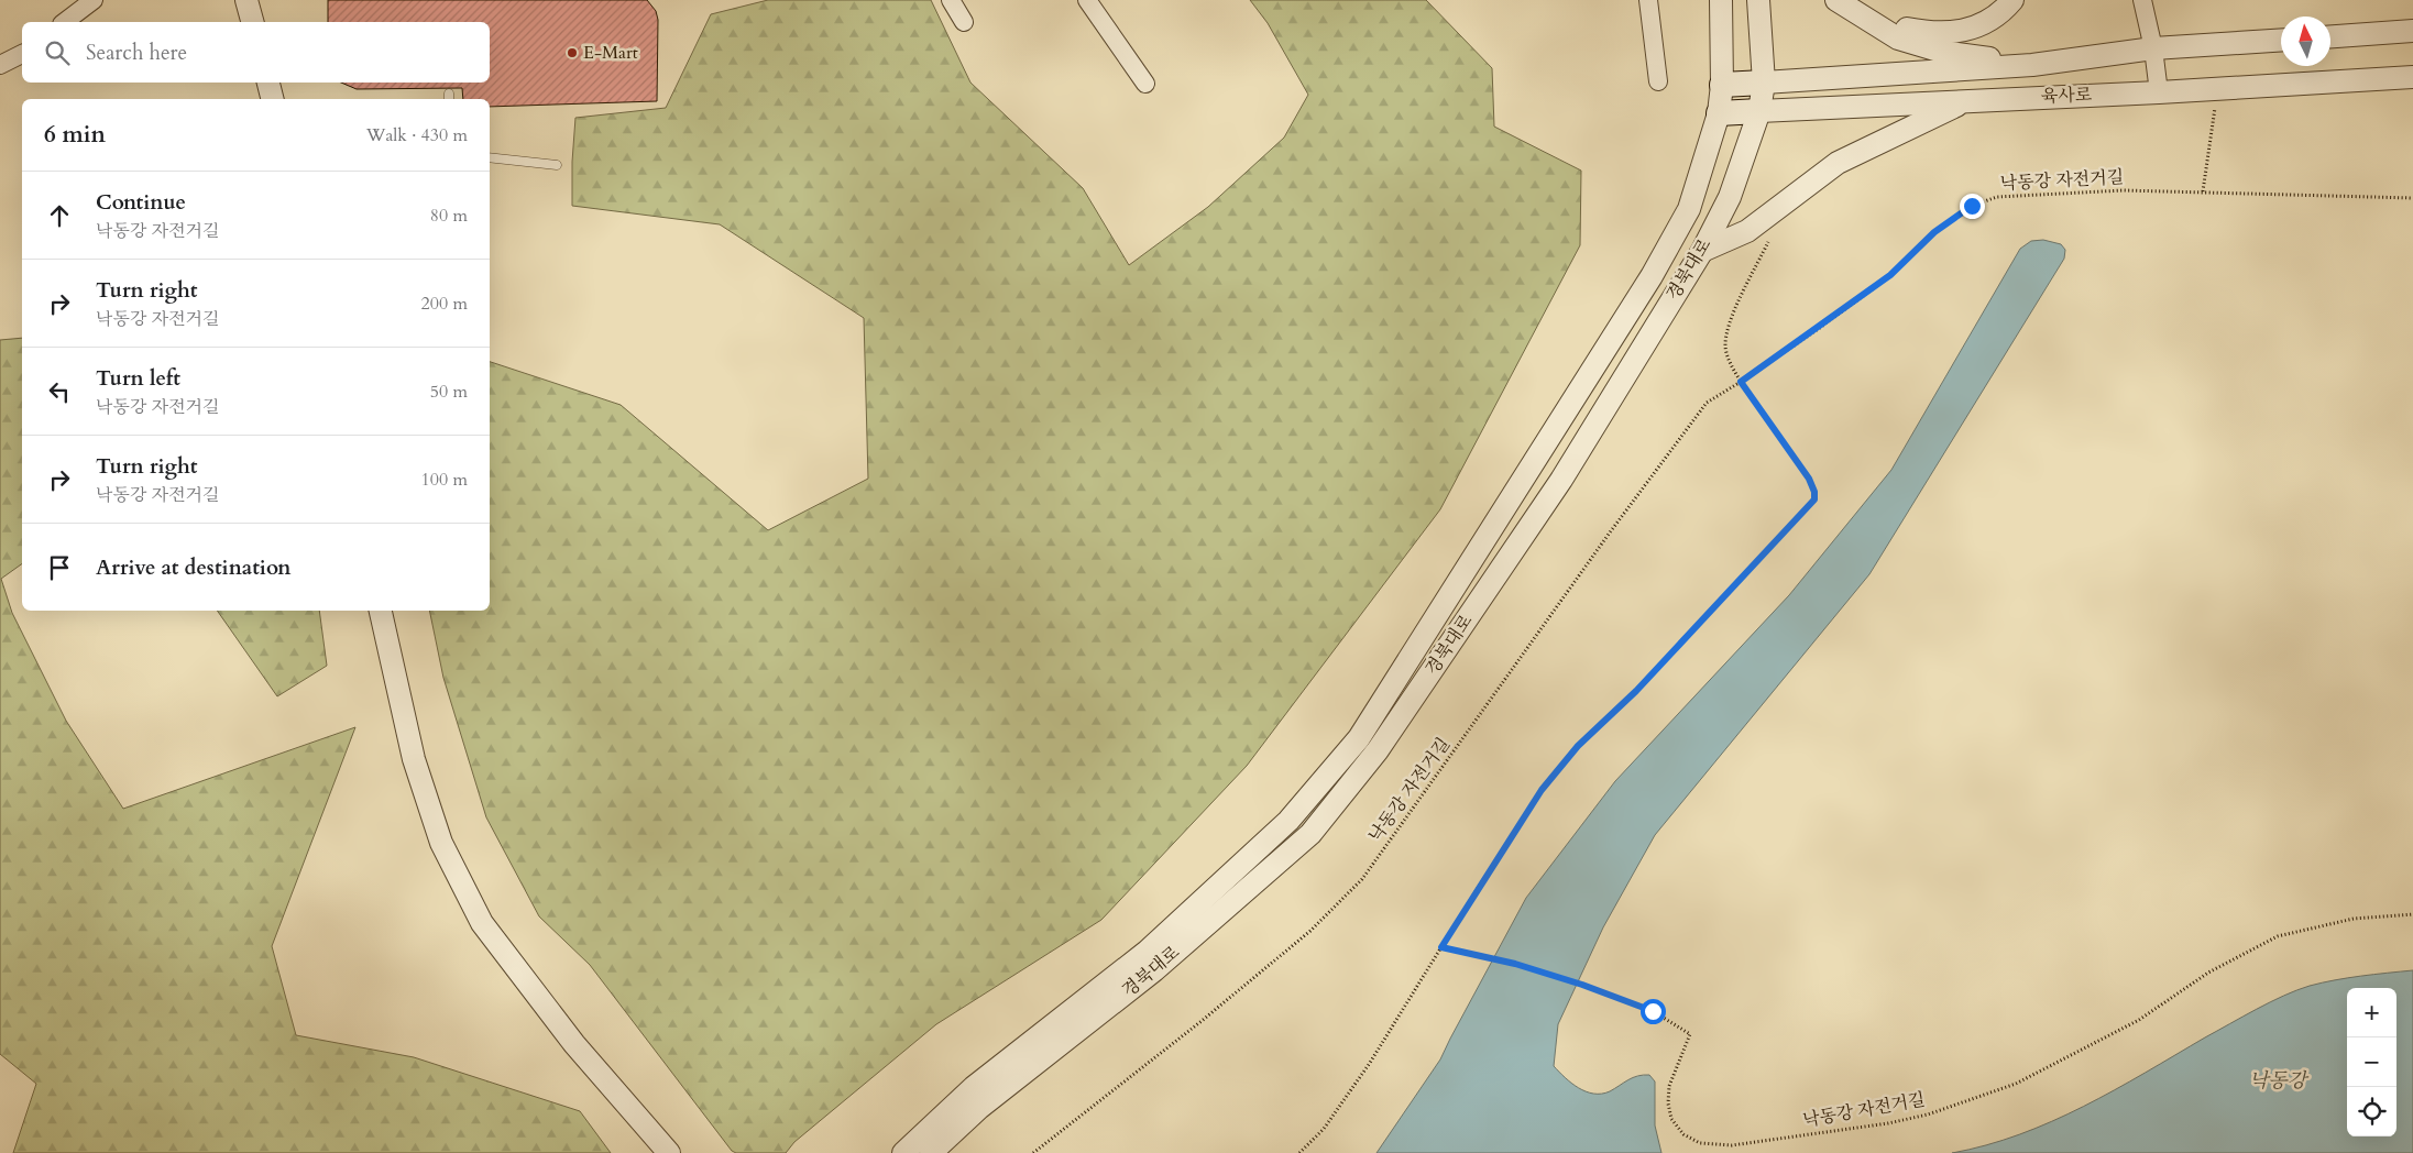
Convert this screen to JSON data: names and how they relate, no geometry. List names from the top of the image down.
{
  "streets": {
    "main road": ["육사로"],
    "street": ["경북대로"],
    "path": ["낙동강 자전거길"]
  },
  "crossings": [
    ["육사로", "경북대로"]
  ],
  "water": ["낙동강"],
  "places": ["E-Mart"],
  "north": "top",
  "page": {
    "search": "Search here",
    "heading": ["6 min", "Walk · 430 m"],
    "list": [
      ["Continue", "낙동강 자전거길", "80 m"],
      ["Turn right", "낙동강 자전거길", "200 m"],
      ["Turn left", "낙동강 자전거길", "50 m"],
      ["Turn right", "낙동강 자전거길", "100 m"],
      "Arrive at destination"
    ],
    "map_buttons": ["+", "−"]
  }
}
